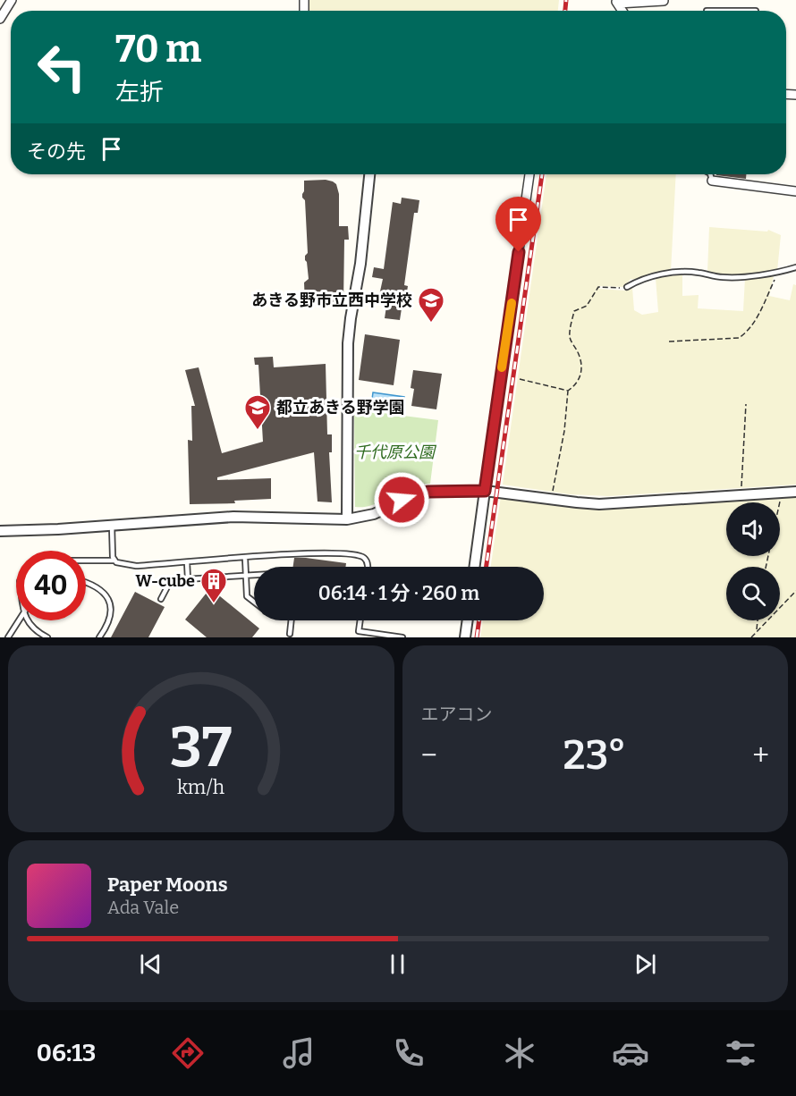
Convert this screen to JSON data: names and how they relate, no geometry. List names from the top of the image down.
{
  "parks": ["千代原公園"],
  "places": {
    "school or university": ["あきる野市立西中学校", "都立あきる野学園"],
    "building": ["W-cube"]
  },
  "page": {
    "turn": ["70 m", "左折"],
    "then": "その先",
    "limit": "40",
    "trip": "06:14 · 1 分 · 260 m",
    "tile": "エアコン",
    "heat": ["−", "23°", "+"],
    "song": ["Paper Moons", "Ada Vale"],
    "tabs": "06:13",
    "gauge": ["37", "km/h"]
  }
}
